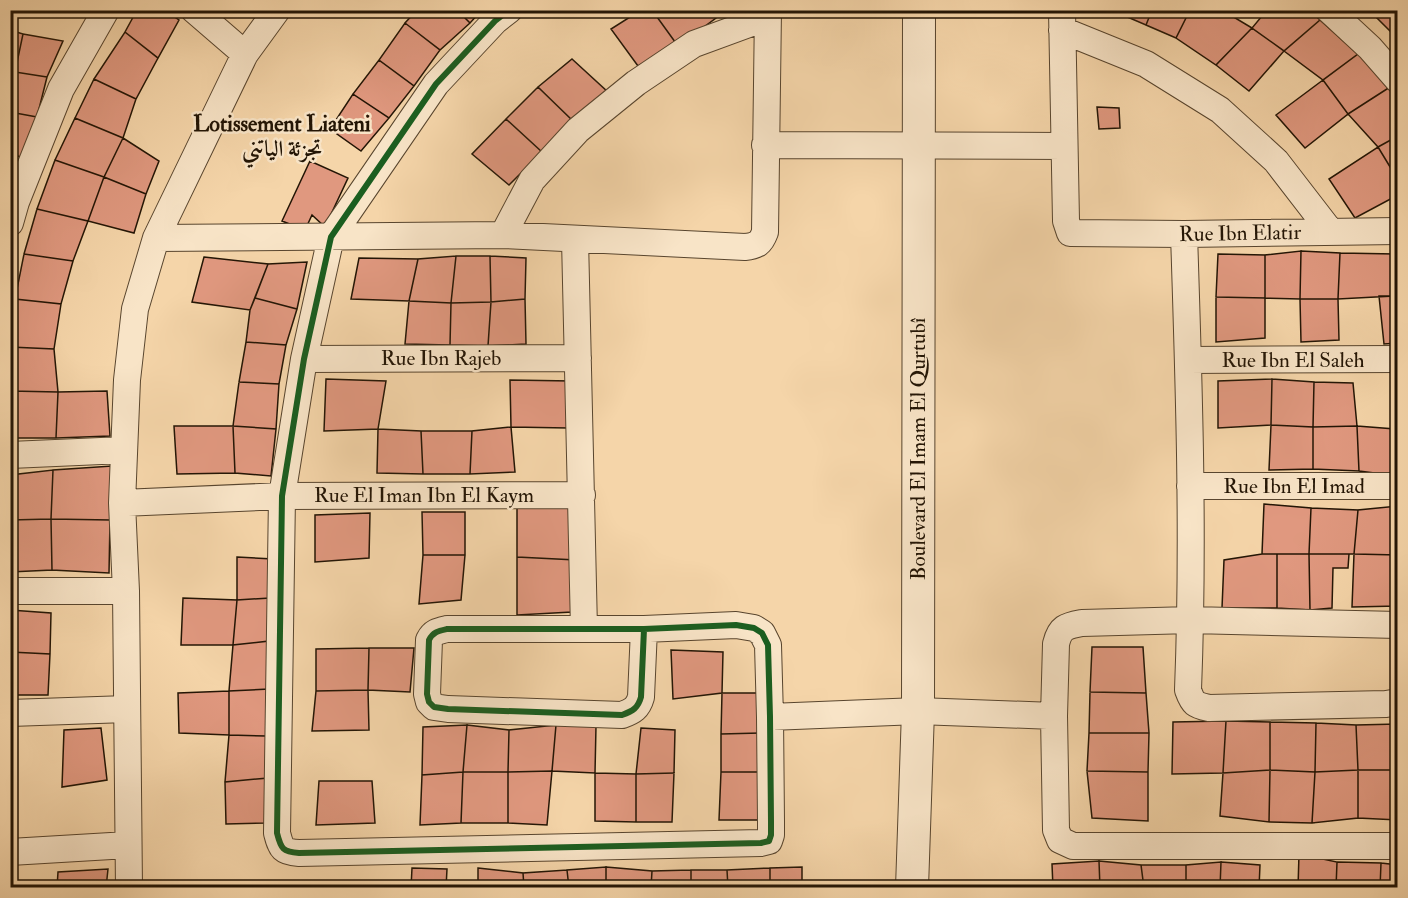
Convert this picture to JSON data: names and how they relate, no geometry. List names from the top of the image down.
{
  "streets": {
    "street": [
      "Rue Ibn Elatir",
      "Rue Ibn Rajeb",
      "Rue Ibn El Saleh",
      "Boulevard El Imam El Qurtubî",
      "Rue Ibn El Imad",
      "Rue El Iman Ibn El Kaym"
    ]
  },
  "districts": ["Lotissement Liateni تجزئة الياتني"]
}
